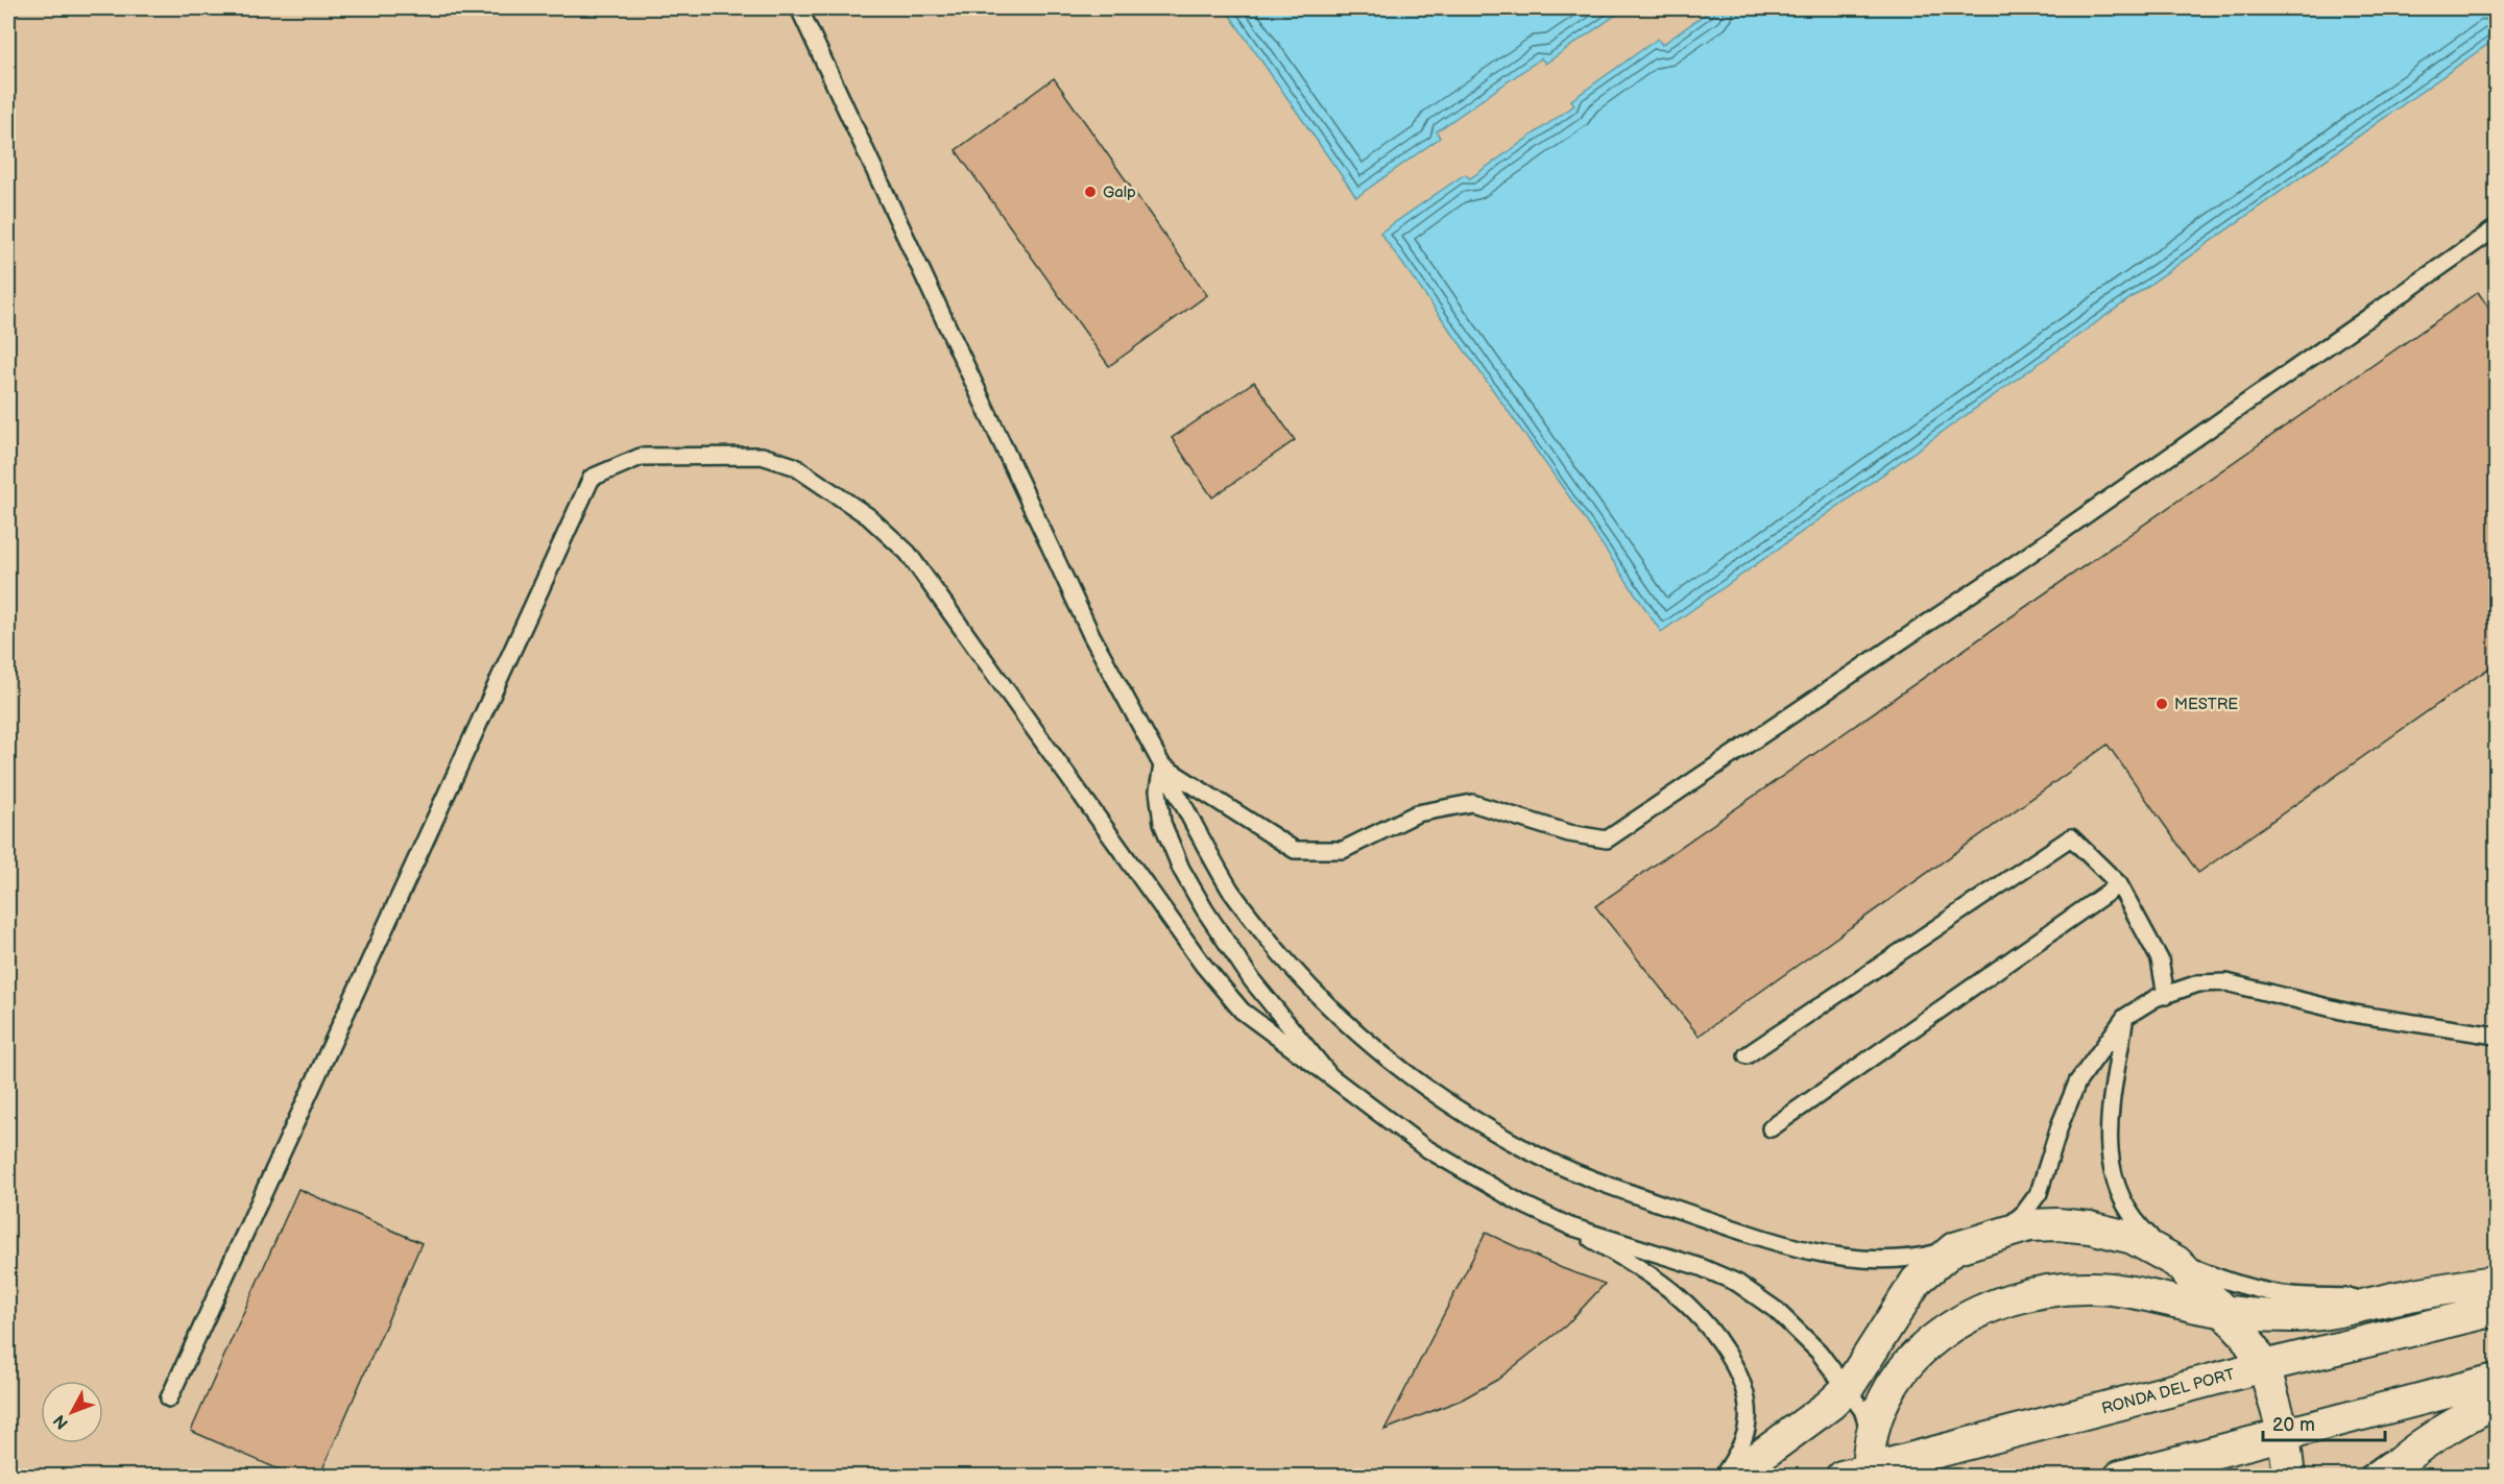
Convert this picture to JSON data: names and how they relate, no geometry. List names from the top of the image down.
{
  "streets": {
    "street": ["RONDA DEL PORT"]
  },
  "places": ["Galp", "MESTRE"],
  "scale_bar": "20 m",
  "north": "bottom left"
}
